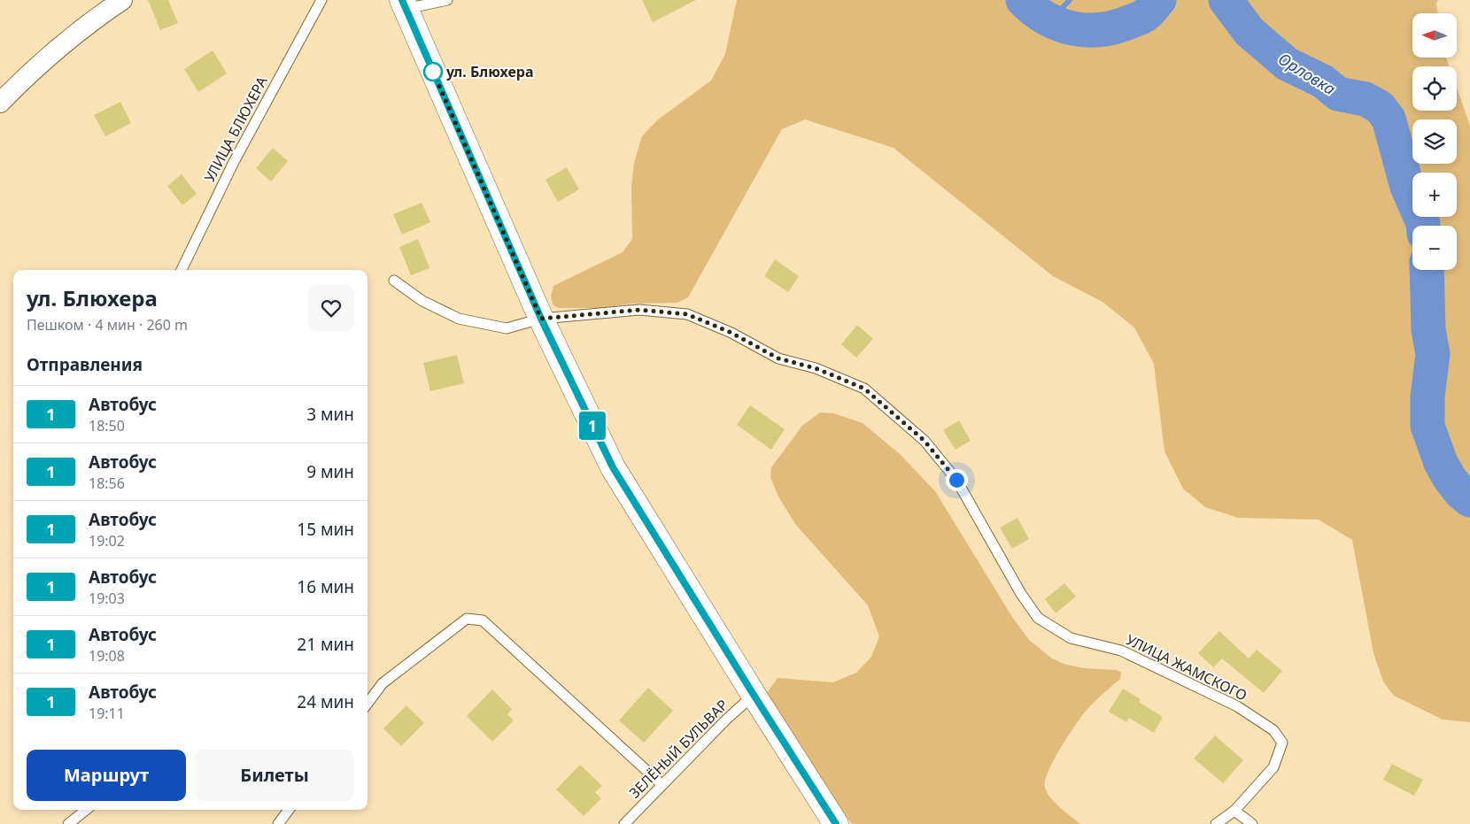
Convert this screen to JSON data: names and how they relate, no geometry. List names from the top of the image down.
{
  "streets": {
    "lane": ["УЛИЦА БЛЮХЕРА", "УЛИЦА ЖАМСКОГО", "ЗЕЛЁНЫЙ БУЛЬВАР"]
  },
  "water": ["Орловка"],
  "places": ["ул. Блюхера"],
  "lines": ["bus line 1"],
  "north": "left",
  "page": {
    "on_map": "1",
    "map_buttons": ["+", "−"],
    "heading": [
      ["ул. Блюхера", "Пешком · 4 мин · 260 m"],
      "Отправления"
    ],
    "list": [
      {
        "mark": "1",
        "name": "Автобус",
        "note": "18:50",
        "value": "3 мин"
      },
      {
        "mark": "1",
        "name": "Автобус",
        "note": "18:56",
        "value": "9 мин"
      },
      {
        "mark": "1",
        "name": "Автобус",
        "note": "19:02",
        "value": "15 мин"
      },
      {
        "mark": "1",
        "name": "Автобус",
        "note": "19:03",
        "value": "16 мин"
      },
      {
        "mark": "1",
        "name": "Автобус",
        "note": "19:08",
        "value": "21 мин"
      },
      {
        "mark": "1",
        "name": "Автобус",
        "note": "19:11",
        "value": "24 мин"
      }
    ],
    "buttons": ["Маршрут", "Билеты"]
  }
}
